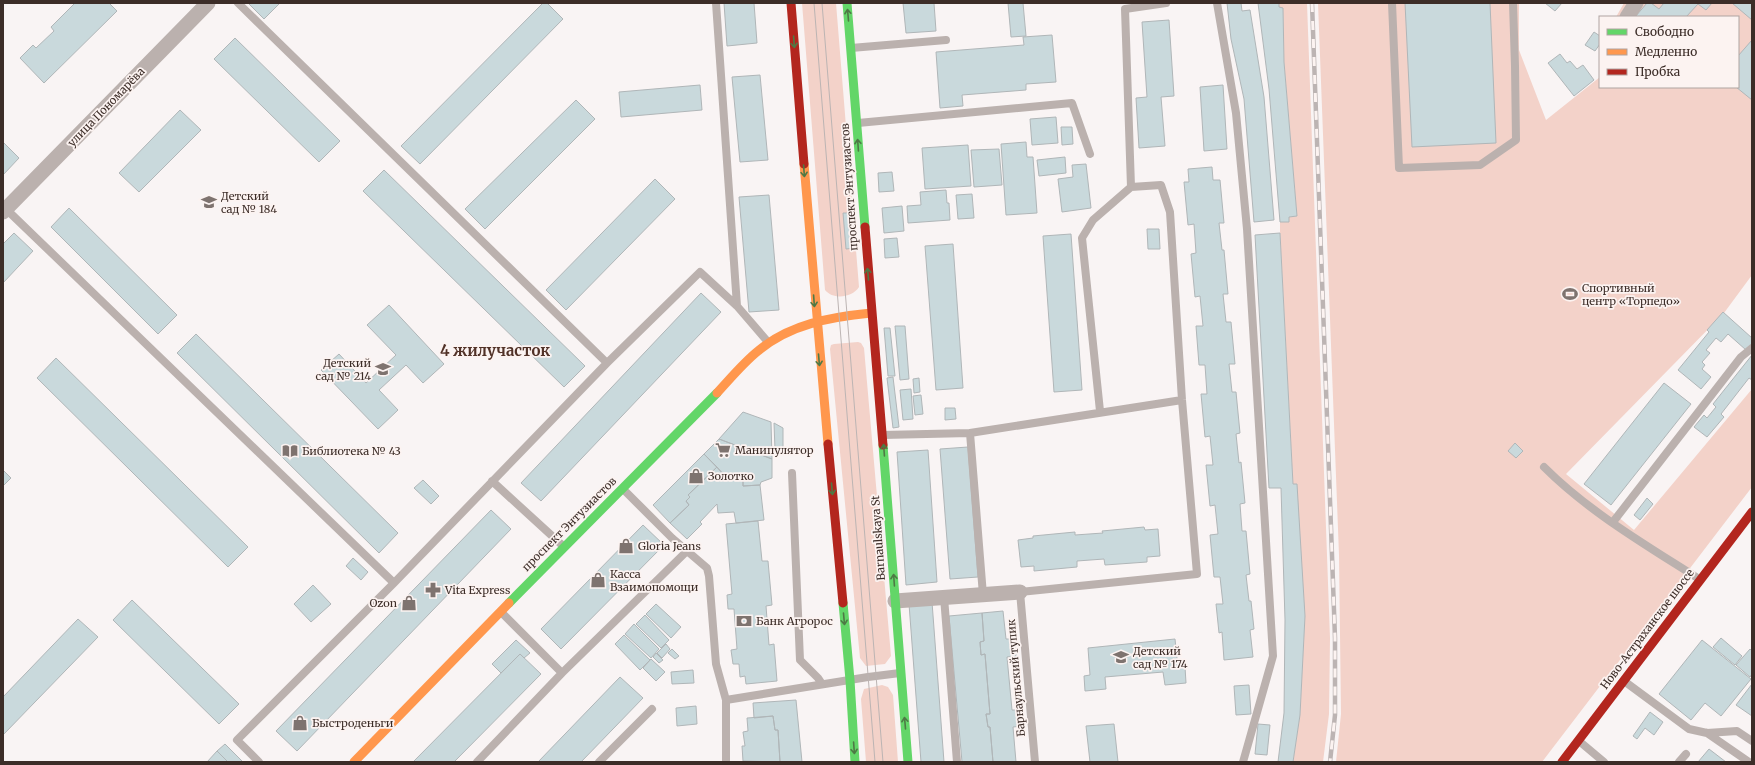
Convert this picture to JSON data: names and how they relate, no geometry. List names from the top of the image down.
{
  "streets": {
    "main road": ["проспект Энтузиастов", "Barnaulskaya St", "Ново-Астраханское шоссе"],
    "street": ["улица Пономарёва"],
    "lane": ["Барнаульский тупик"]
  },
  "crossings": [
    ["проспект Энтузиастов", "Barnaulskaya St"]
  ],
  "districts": ["4 жилучасток"],
  "places": {
    "school or university": ["Детский сад № 184", "Детский сад № 214", "Детский сад № 174"],
    "sports": ["Спортивный центр «Торпедо»"],
    "supermarket": ["Манипулятор"],
    "library": ["Библиотека № 43"],
    "shop": [
      "Золотко",
      "Gloria Jeans",
      "Касса Взаимопомощи",
      "Ozon",
      "Быстроденьги"
    ],
    "pharmacy": ["Vita Express"],
    "bank": ["Банк Агророс"]
  },
  "legend": ["Свободно", "Медленно", "Пробка"]
}
